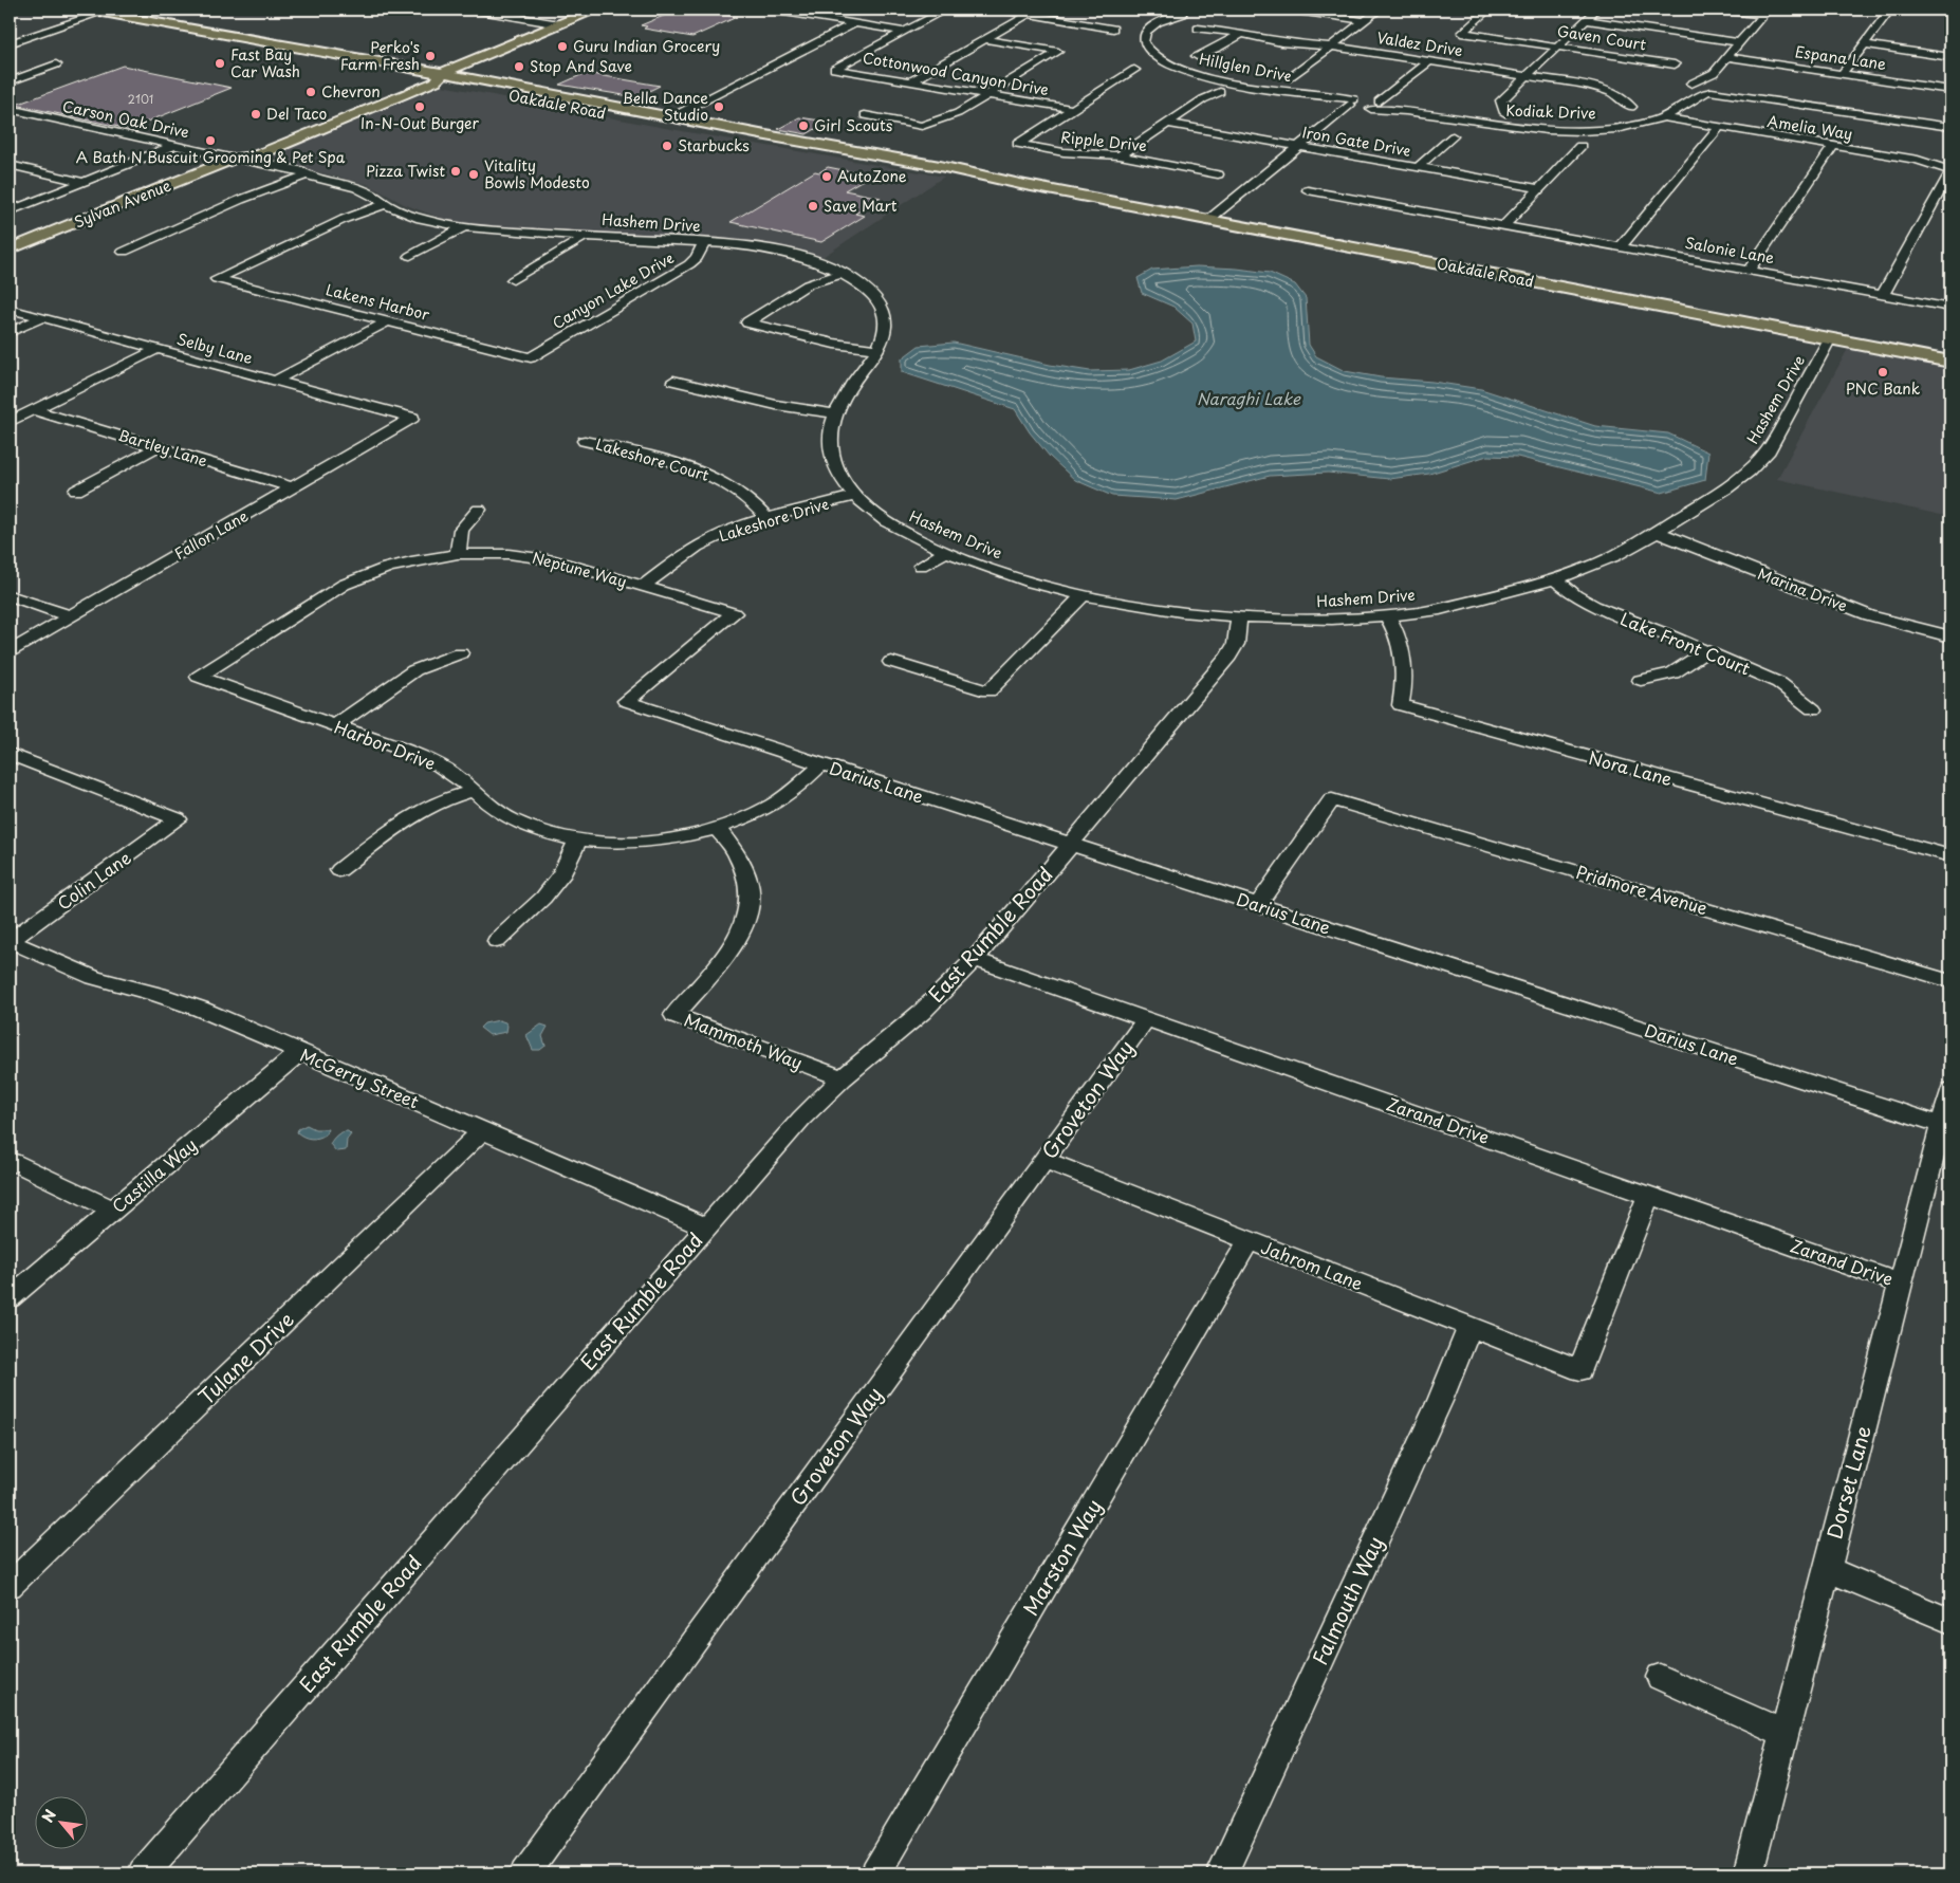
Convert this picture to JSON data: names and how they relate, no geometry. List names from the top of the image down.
{
  "streets": {
    "main road": ["Oakdale Road", "Sylvan Avenue"],
    "street": [
      "Gaven Court",
      "Valdez Drive",
      "Espana Lane",
      "Hillglen Drive",
      "Cottonwood Canyon Drive",
      "Kodiak Drive",
      "Carson Oak Drive",
      "Amelia Way",
      "Ripple Drive",
      "Iron Gate Drive",
      "Hashem Drive",
      "Salonie Lane",
      "Canyon Lake Drive",
      "Lakens Harbor",
      "Selby Lane",
      "Bartley Lane",
      "Lakeshore Court",
      "Lakeshore Drive",
      "Fallon Lane",
      "Neptune Way",
      "Marina Drive",
      "Lake Front Court",
      "Harbor Drive",
      "Nora Lane",
      "Darius Lane",
      "Colin Lane",
      "Pridmore Avenue",
      "East Rumble Road",
      "Mammoth Way",
      "McGerry Street",
      "Groveton Way",
      "Zarand Drive",
      "Castilla Way",
      "Jahrom Lane",
      "Tulane Drive",
      "Dorset Lane",
      "Marston Way",
      "Falmouth Way"
    ]
  },
  "crossings": [
    ["Hillglen Drive", "Kodiak Drive"],
    ["Cottonwood Canyon Drive", "Ripple Drive"],
    ["Oakdale Road", "Sylvan Avenue"],
    ["Oakdale Road", "Hashem Drive"],
    ["Kodiak Drive", "Amelia Way"],
    ["Carson Oak Drive", "Sylvan Avenue"],
    ["Carson Oak Drive", "Hashem Drive"],
    ["Hashem Drive", "Canyon Lake Drive"],
    ["Hashem Drive", "Lakens Harbor"],
    ["Hashem Drive", "Lakeshore Drive"],
    ["Hashem Drive", "Marina Drive"],
    ["Hashem Drive", "Lake Front Court"],
    ["Hashem Drive", "Nora Lane"],
    ["Canyon Lake Drive", "Lakens Harbor"],
    ["Selby Lane", "Fallon Lane"],
    ["Bartley Lane", "Fallon Lane"],
    ["Lakeshore Court", "Lakeshore Drive"],
    ["Lakeshore Drive", "Neptune Way"],
    ["Neptune Way", "Harbor Drive"],
    ["Neptune Way", "Darius Lane"],
    ["Harbor Drive", "Darius Lane"],
    ["Harbor Drive", "Mammoth Way"],
    ["Darius Lane", "Pridmore Avenue"],
    ["Darius Lane", "East Rumble Road"],
    ["Darius Lane", "Dorset Lane"],
    ["Colin Lane", "McGerry Street"],
    ["East Rumble Road", "Mammoth Way"],
    ["East Rumble Road", "McGerry Street"],
    ["East Rumble Road", "Zarand Drive"],
    ["McGerry Street", "Castilla Way"],
    ["McGerry Street", "Tulane Drive"],
    ["Groveton Way", "Zarand Drive"],
    ["Groveton Way", "Jahrom Lane"],
    ["Zarand Drive", "Jahrom Lane"],
    ["Zarand Drive", "Dorset Lane"],
    ["Jahrom Lane", "Marston Way"],
    ["Jahrom Lane", "Falmouth Way"]
  ],
  "water": ["Naraghi Lake"],
  "places": [
    "Guru Indian Grocery",
    "Perko's Farm Fresh",
    "Fast Bay Car Wash",
    "Stop And Save",
    "Chevron",
    "In-N-Out Burger",
    "Bella Dance Studio",
    "Del Taco",
    "Girl Scouts",
    "A Bath N Buscuit Grooming & Pet Spa",
    "Starbucks",
    "Pizza Twist",
    "Vitality Bowls Modesto",
    "AutoZone",
    "Save Mart",
    "PNC Bank"
  ],
  "house_numbers": ["2101"],
  "north": "top left"
}
